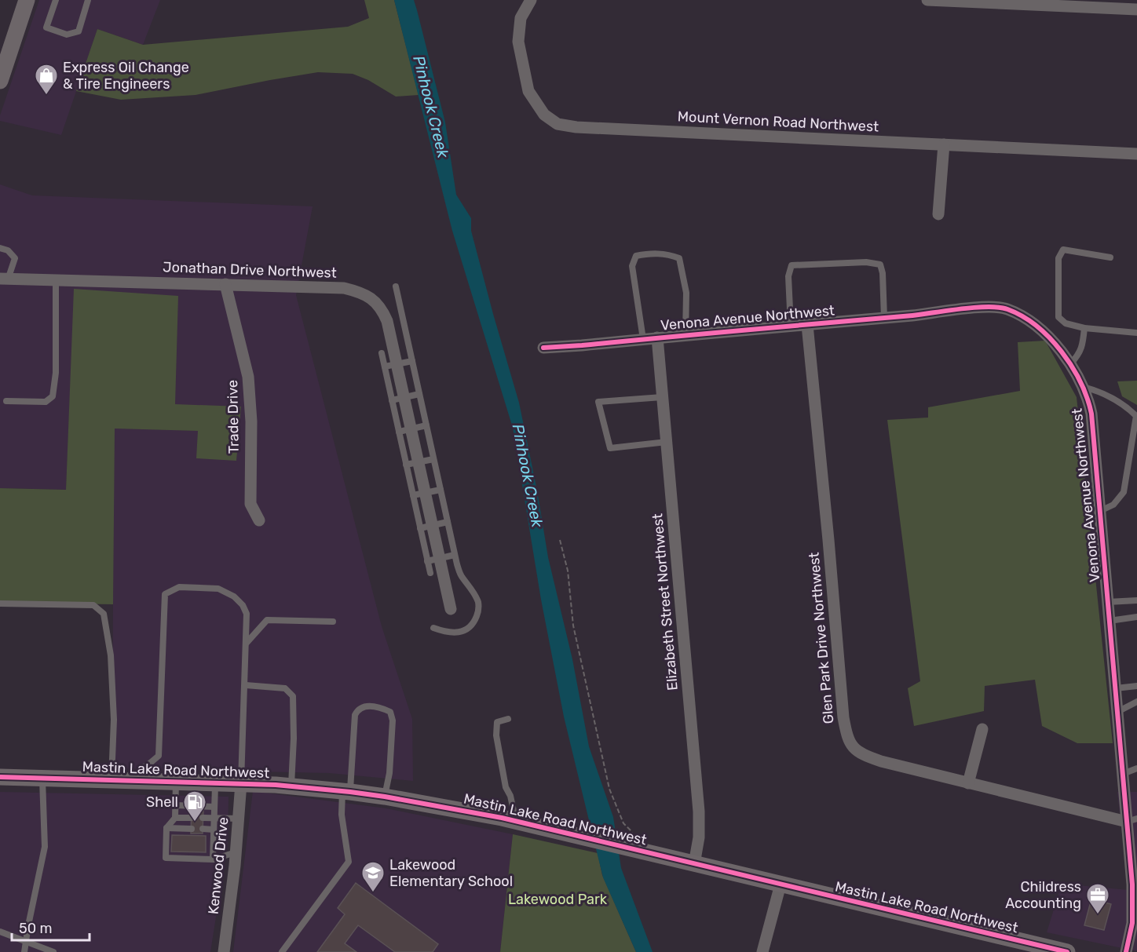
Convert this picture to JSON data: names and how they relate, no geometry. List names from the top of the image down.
{
  "streets": {
    "street": [
      "Mount Vernon Road Northwest",
      "Jonathan Drive Northwest",
      "Venona Avenue Northwest",
      "Trade Drive",
      "Elizabeth Street Northwest",
      "Glen Park Drive Northwest",
      "Mastin Lake Road Northwest",
      "Kenwood Drive"
    ]
  },
  "crossings": [
    ["Jonathan Drive Northwest", "Trade Drive"],
    ["Venona Avenue Northwest", "Elizabeth Street Northwest"],
    ["Venona Avenue Northwest", "Glen Park Drive Northwest"],
    ["Elizabeth Street Northwest", "Mastin Lake Road Northwest"],
    ["Mastin Lake Road Northwest", "Kenwood Drive"]
  ],
  "water": ["Pinhook Creek"],
  "parks": ["Lakewood Park"],
  "places": {
    "shop": ["Express Oil Change & Tire Engineers"],
    "fuel station": ["Shell"],
    "school or university": ["Lakewood Elementary School"],
    "office": ["Childress Accounting"]
  },
  "scale_bar": "50 m"
}
